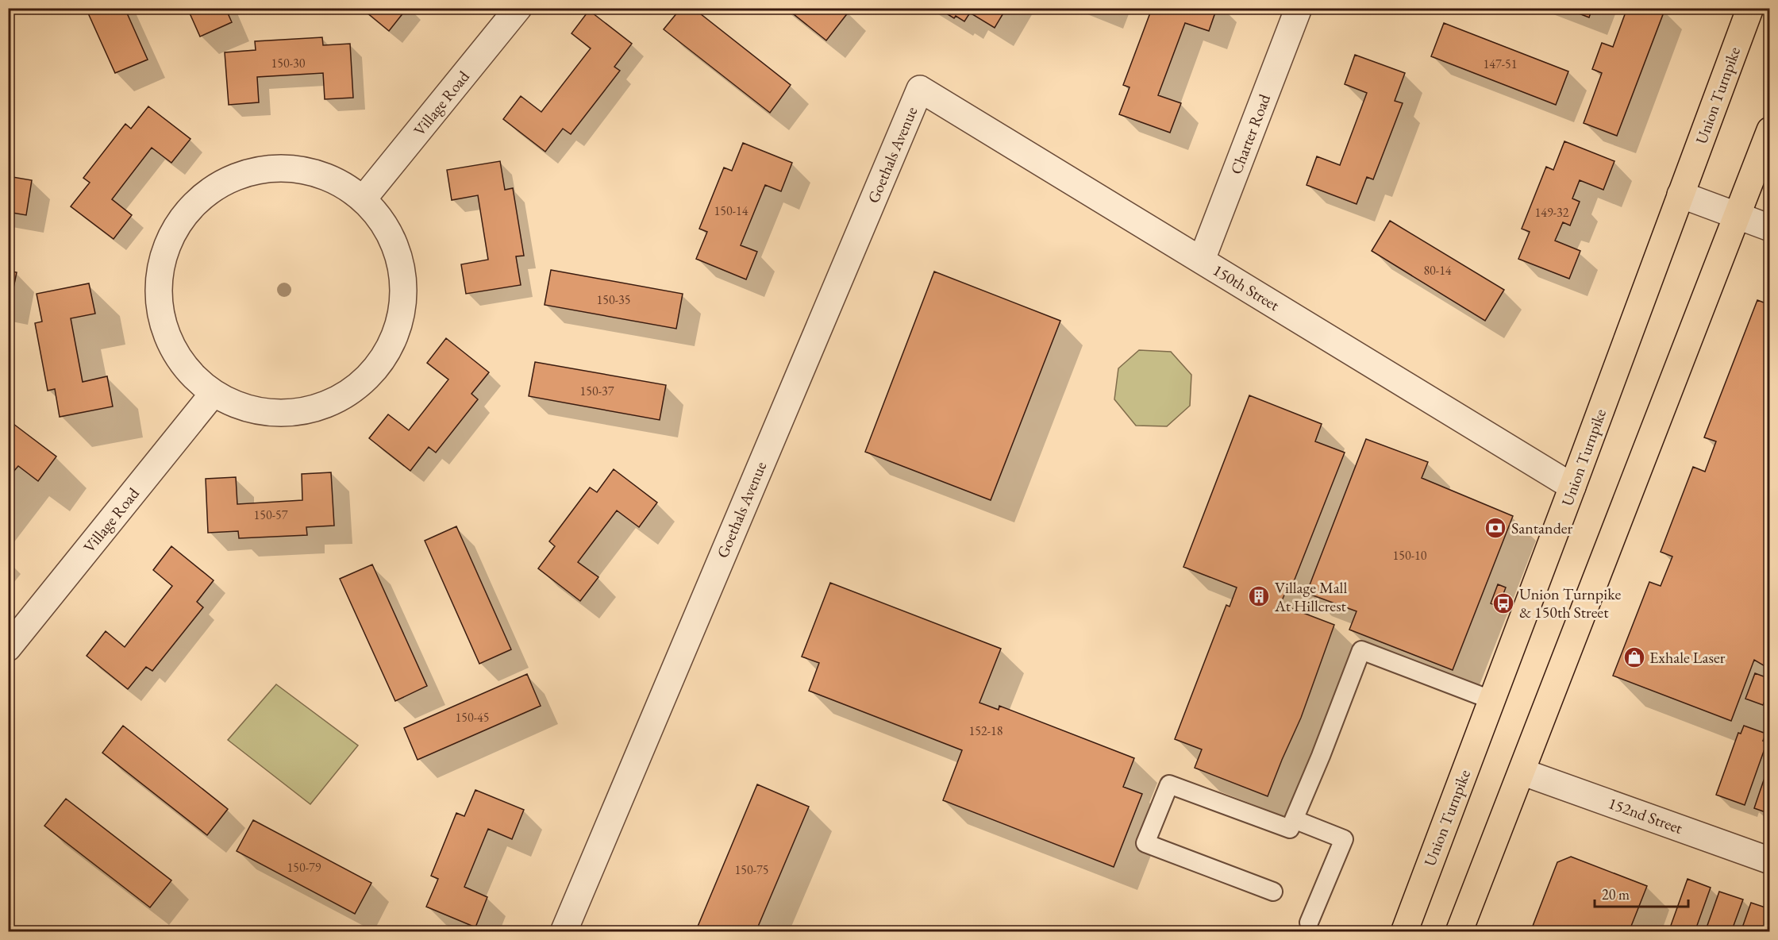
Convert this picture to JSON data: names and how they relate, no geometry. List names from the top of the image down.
{
  "streets": {
    "main road": ["Union Turnpike"],
    "street": [
      "Village Road",
      "Charter Road",
      "Goethals Avenue",
      "150th Street",
      "152nd Street"
    ]
  },
  "crossings": [
    ["Union Turnpike", "150th Street"],
    ["Charter Road", "150th Street"],
    ["Goethals Avenue", "150th Street"]
  ],
  "places": {
    "bank": ["Santander"],
    "building": ["Village Mall At Hillcrest"],
    "bus stop": ["Union Turnpike & 150th Street"],
    "shop": ["Exhale Laser"]
  },
  "house_numbers": [
    "150-30",
    "147-51",
    "150-14",
    "149-32",
    "80-14",
    "150-35",
    "150-37",
    "150-57",
    "150-10",
    "150-45",
    "152-18",
    "150-79",
    "150-75"
  ],
  "scale_bar": "20 m"
}
